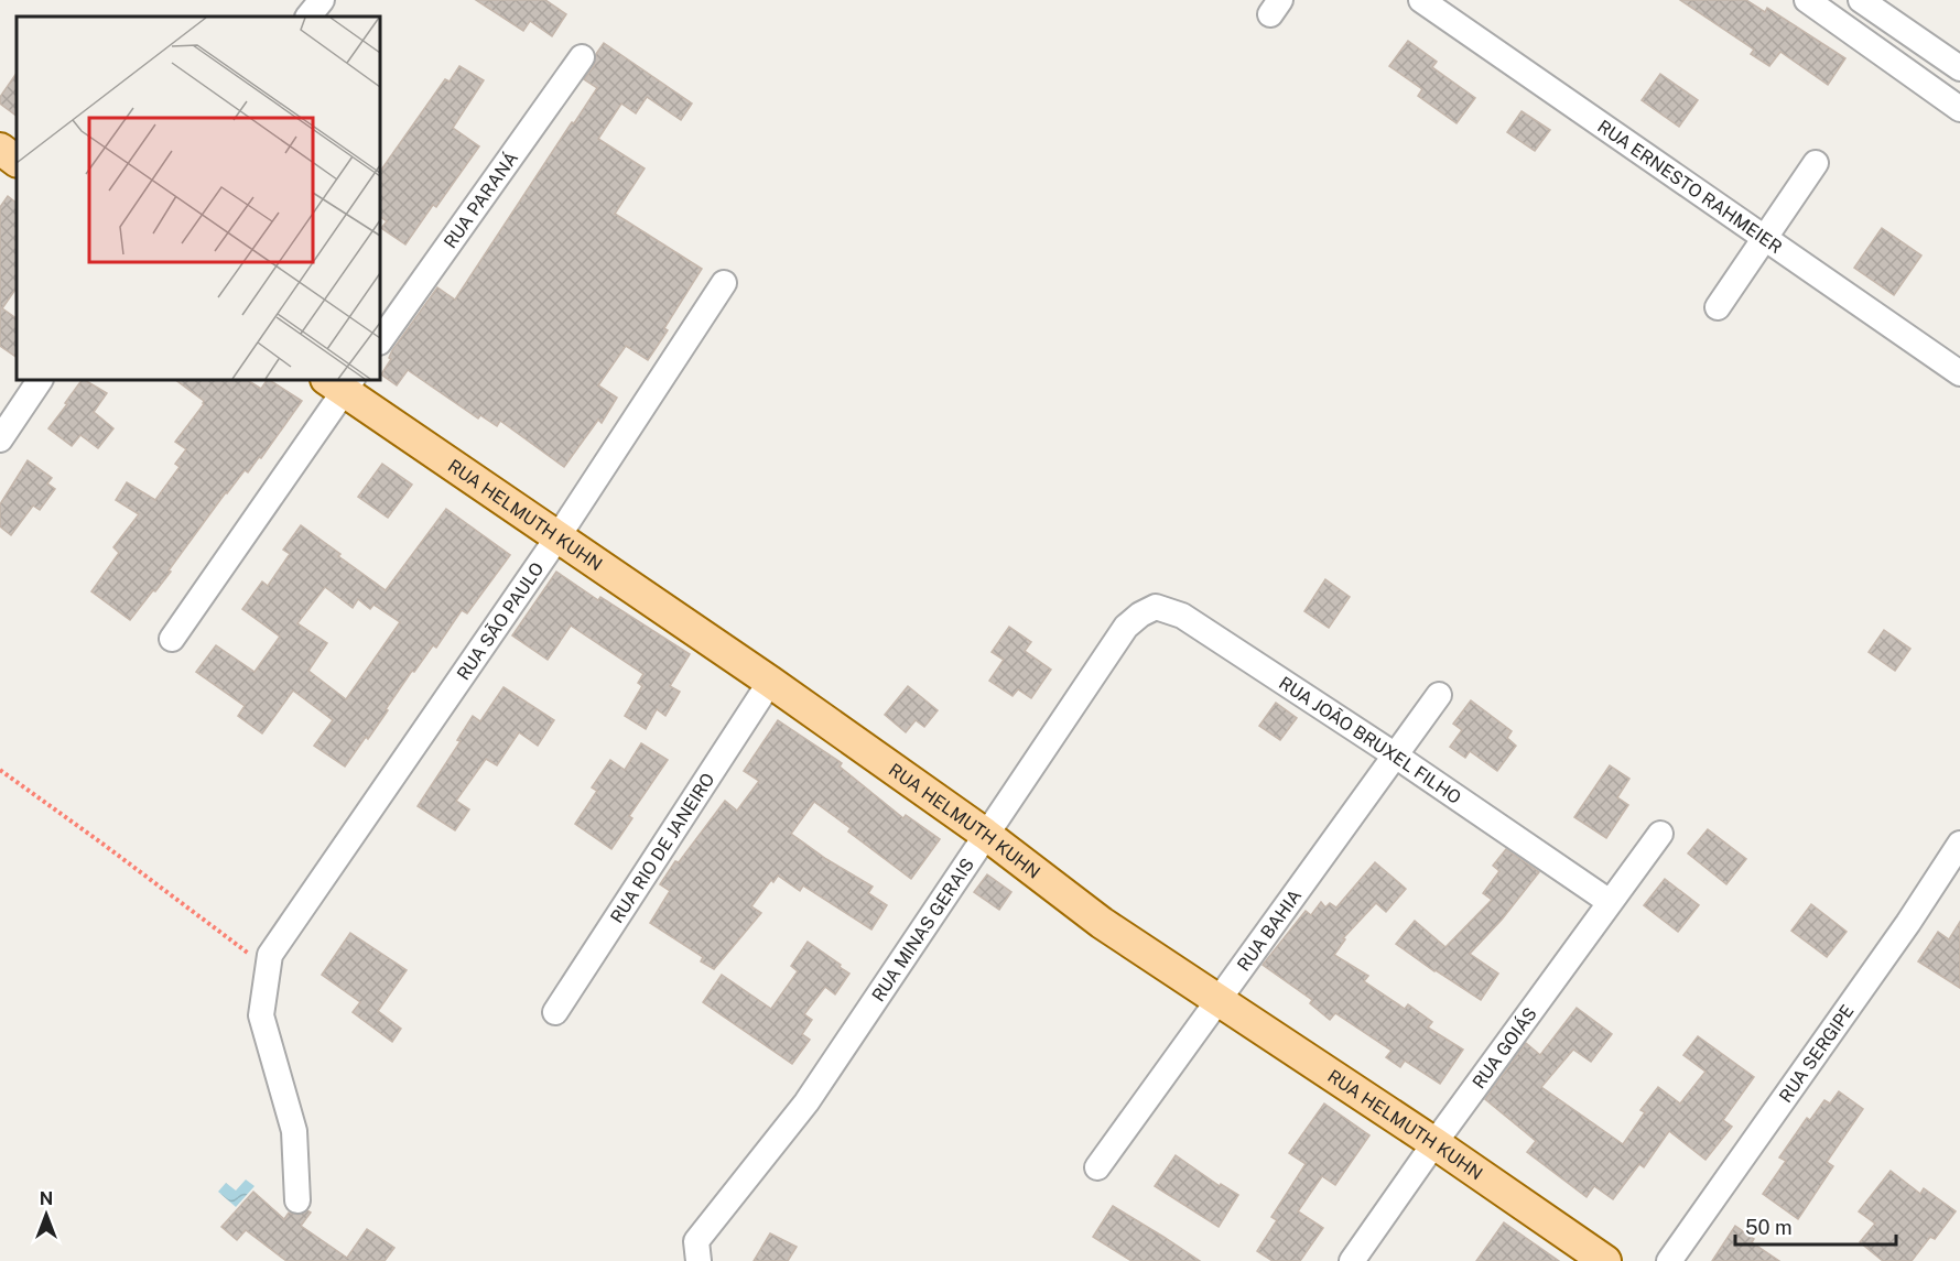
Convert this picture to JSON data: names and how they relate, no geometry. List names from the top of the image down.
{
  "streets": {
    "main road": ["RUA HELMUTH KUHN"],
    "street": [
      "RUA ERNESTO RAHMEIER",
      "RUA PARANÁ",
      "RUA SÃO PAULO",
      "RUA JOÃO BRUXEL FILHO",
      "RUA RIO DE JANEIRO",
      "RUA MINAS GERAIS",
      "RUA BAHIA",
      "RUA GOIÁS",
      "RUA SERGIPE"
    ]
  },
  "crossings": [
    ["RUA HELMUTH KUHN", "RUA SÃO PAULO"],
    ["RUA HELMUTH KUHN", "RUA RIO DE JANEIRO"],
    ["RUA HELMUTH KUHN", "RUA MINAS GERAIS"],
    ["RUA HELMUTH KUHN", "RUA BAHIA"],
    ["RUA HELMUTH KUHN", "RUA GOIÁS"],
    ["RUA JOÃO BRUXEL FILHO", "RUA MINAS GERAIS"],
    ["RUA JOÃO BRUXEL FILHO", "RUA BAHIA"],
    ["RUA JOÃO BRUXEL FILHO", "RUA GOIÁS"]
  ],
  "scale_bar": "50 m",
  "north": "top"
}
